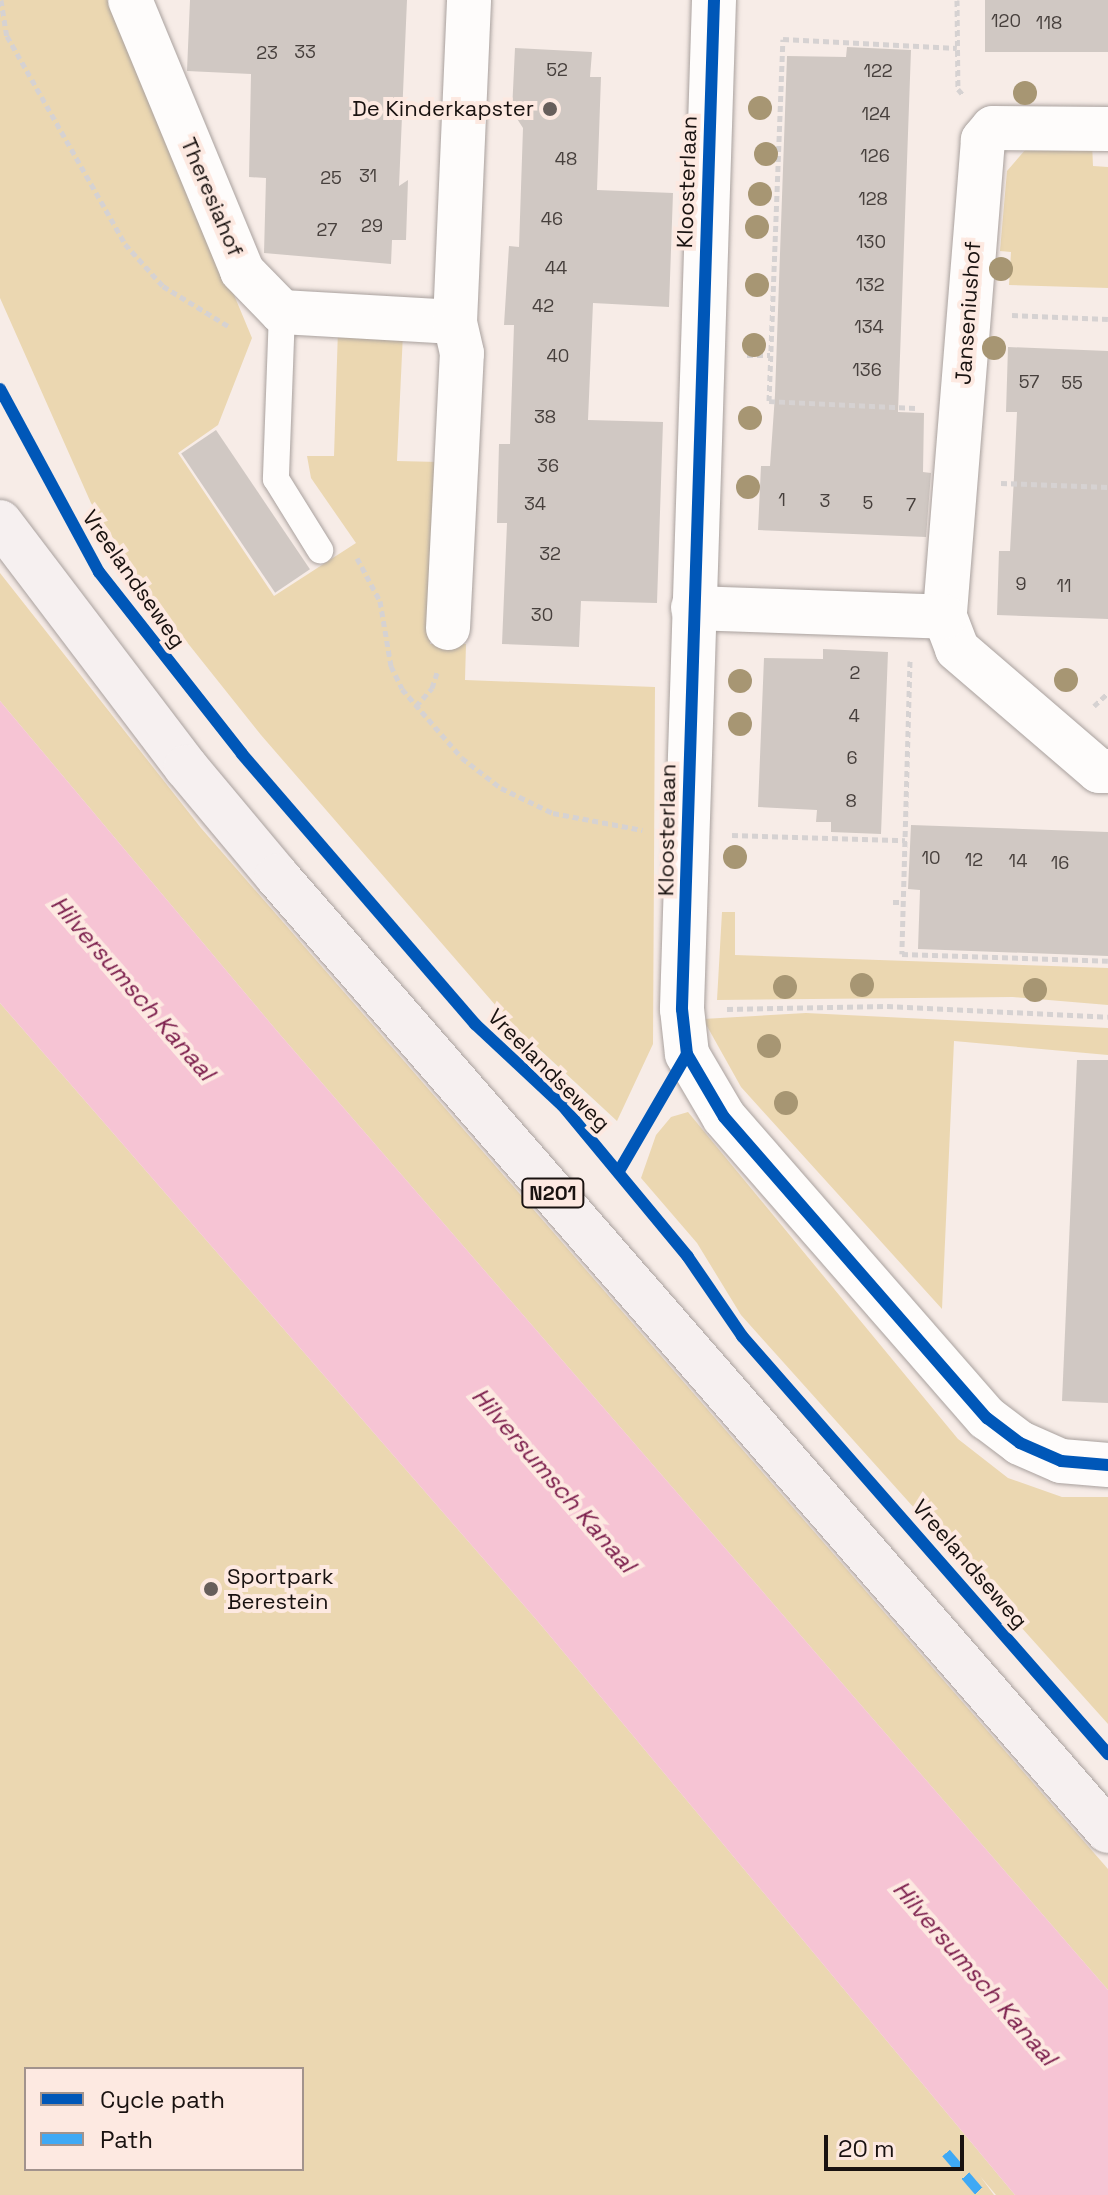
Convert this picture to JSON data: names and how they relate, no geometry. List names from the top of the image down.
{
  "streets": {
    "main road": ["N201"],
    "street": ["Kloosterlaan", "Theresiahof", "Janseniushof"],
    "cycle path": ["Vreelandseweg"]
  },
  "water": ["Hilversumsch Kanaal"],
  "places": ["De Kinderkapster", "Sportpark Berestein"],
  "house_numbers": [
    "120",
    "118",
    "33",
    "23",
    "52",
    "122",
    "124",
    "126",
    "48",
    "31",
    "25",
    "128",
    "46",
    "29",
    "27",
    "130",
    "44",
    "132",
    "42",
    "134",
    "40",
    "136",
    "57",
    "55",
    "38",
    "36",
    "1",
    "3",
    "5",
    "34",
    "7",
    "32",
    "9",
    "11",
    "30",
    "2",
    "4",
    "6",
    "8",
    "10",
    "12",
    "14",
    "16"
  ],
  "legend": ["Cycle path", "Path"],
  "scale_bar": "20 m"
}
